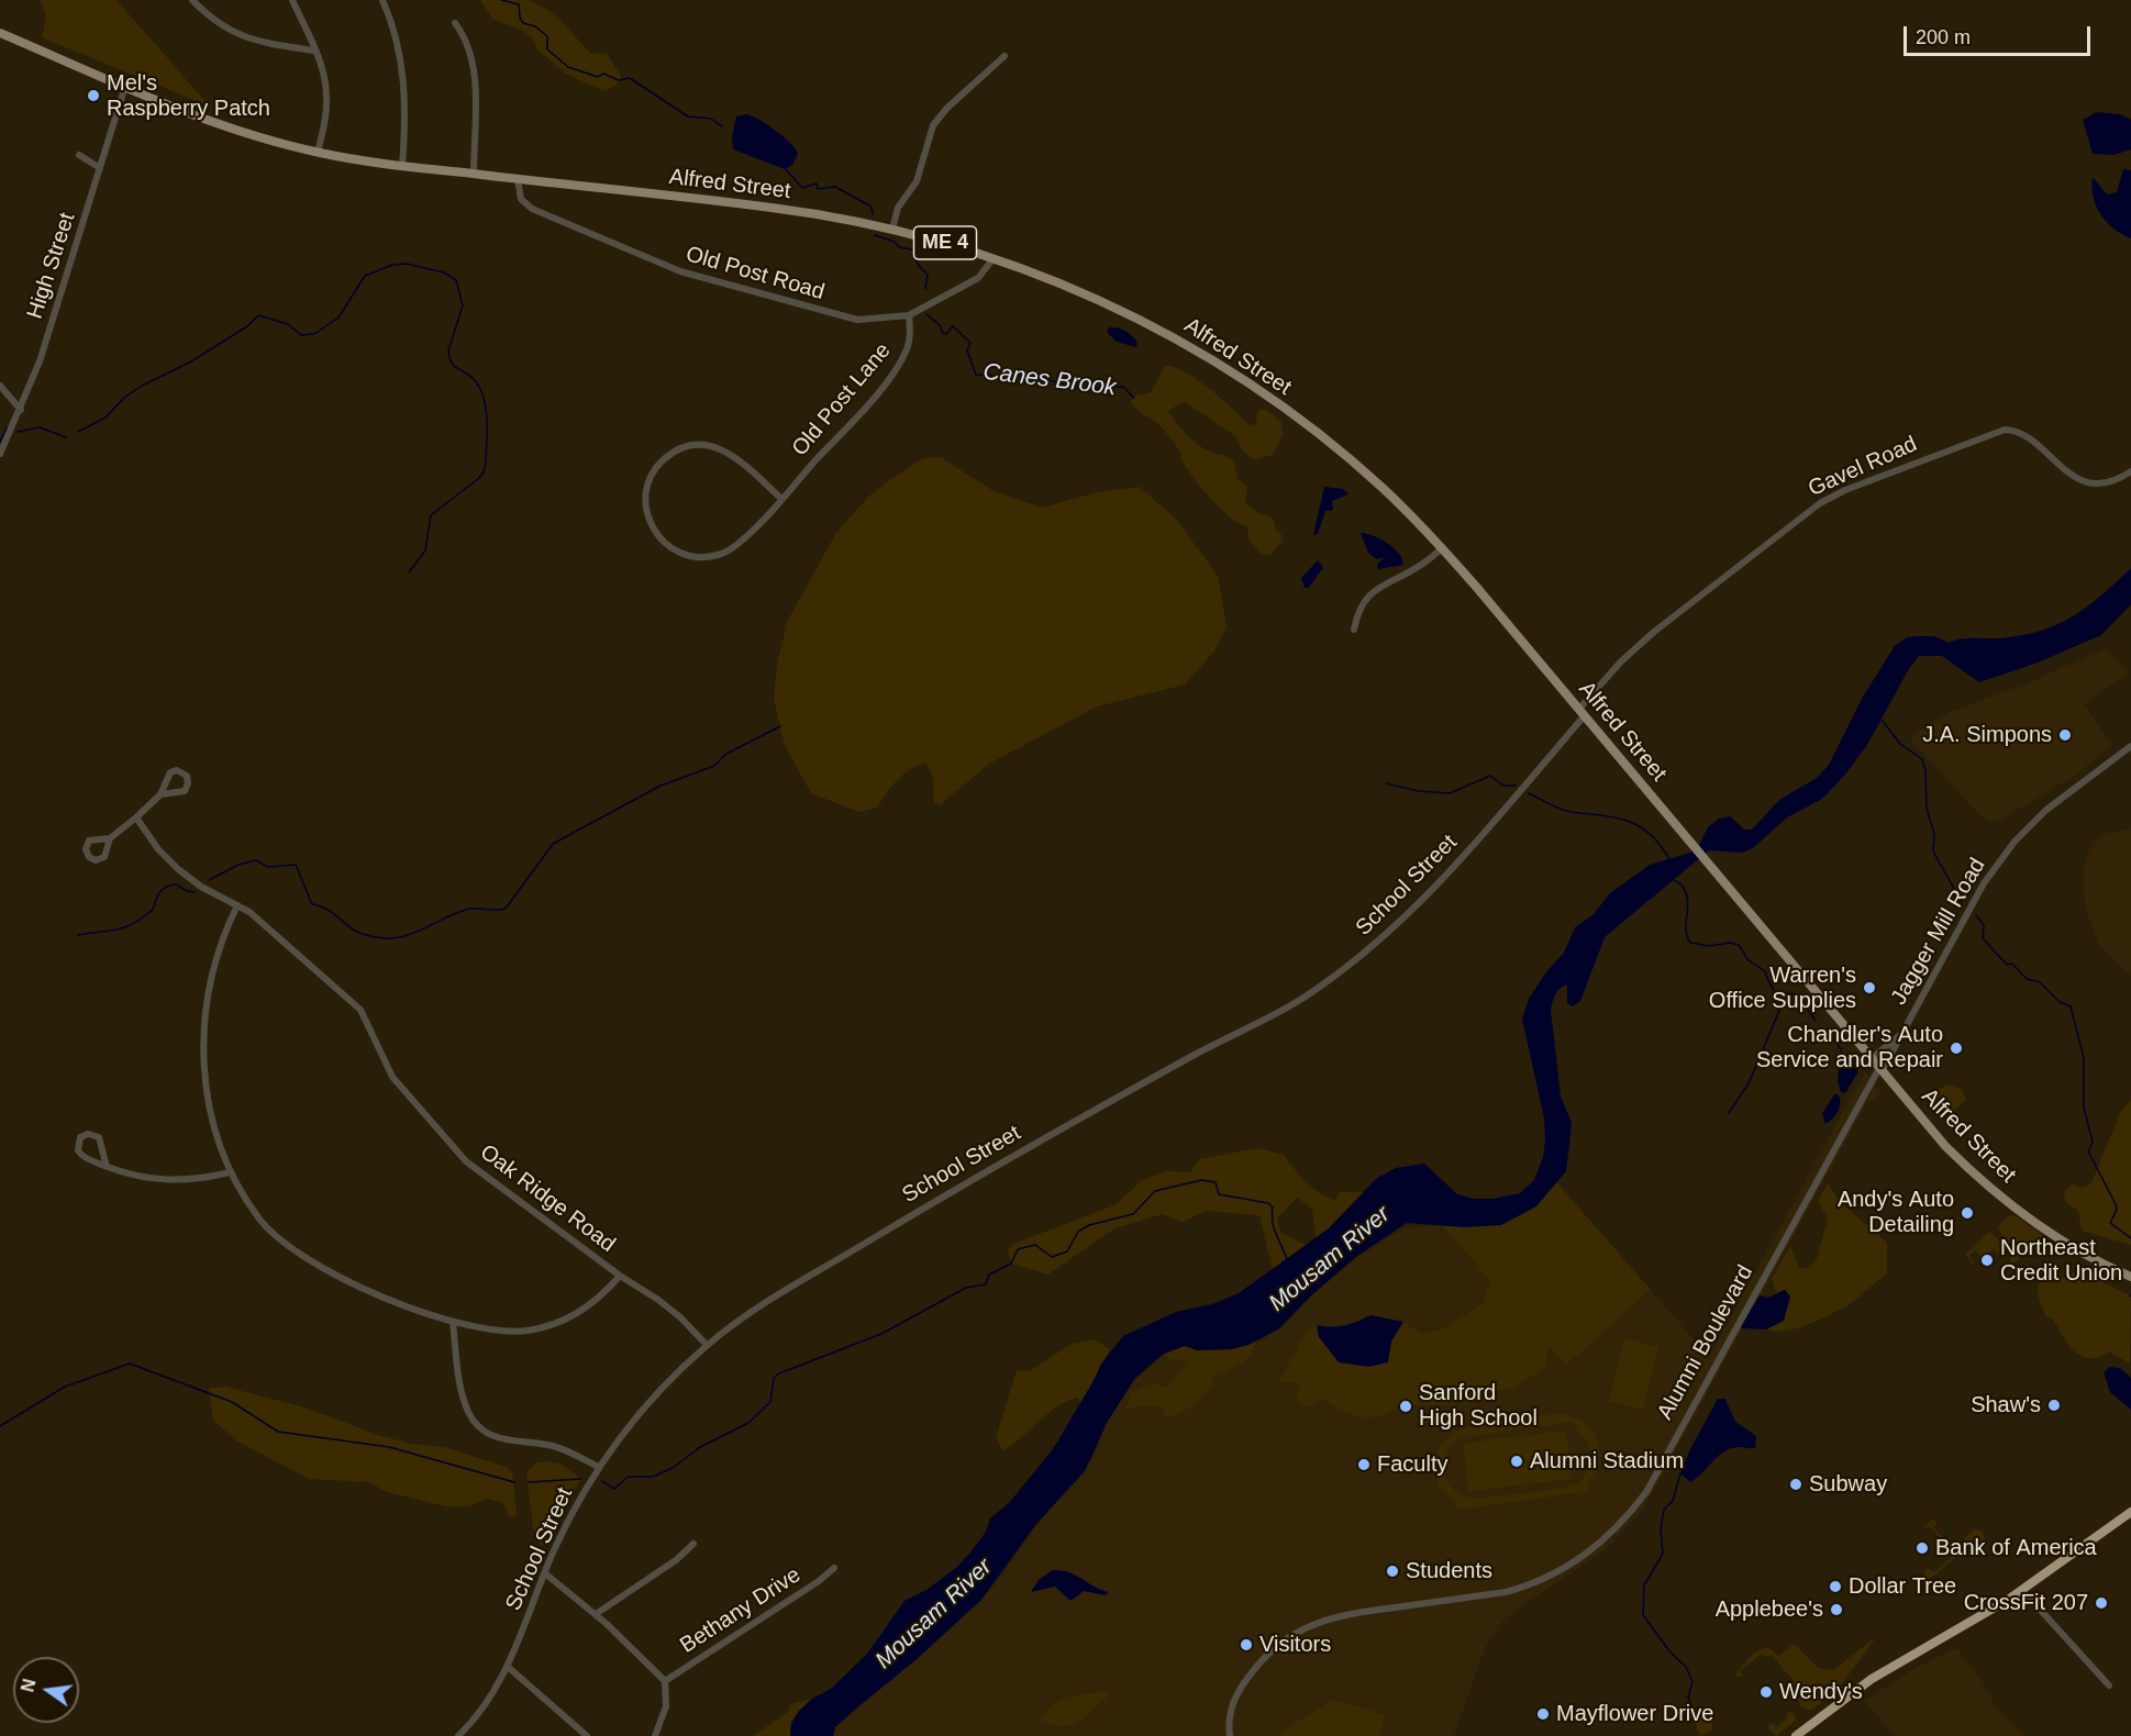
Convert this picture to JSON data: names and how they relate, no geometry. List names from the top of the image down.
{
  "streets": {
    "main road": ["Alfred Street", "ME 4"],
    "street": [
      "High Street",
      "Old Post Road",
      "Old Post Lane",
      "Gavel Road",
      "School Street",
      "Jagger Mill Road",
      "Oak Ridge Road",
      "Alumni Boulevard",
      "Bethany Drive"
    ]
  },
  "crossings": [
    ["Alfred Street", "High Street"],
    ["Alfred Street", "Old Post Road"],
    ["Alfred Street", "Gavel Road"],
    ["Alfred Street", "School Street"],
    ["Alfred Street", "Jagger Mill Road"],
    ["Alfred Street", "Alumni Boulevard"],
    ["Old Post Road", "Old Post Lane"],
    ["Gavel Road", "School Street"],
    ["School Street", "Oak Ridge Road"],
    ["Jagger Mill Road", "Alumni Boulevard"]
  ],
  "water": ["Canes Brook", "Mousam River"],
  "places": [
    "Mel's Raspberry Patch",
    "J.A. Simpons",
    "Warren's Office Supplies",
    "Chandler's Auto Service and Repair",
    "Andy's Auto Detailing",
    "Northeast Credit Union",
    "Shaw's",
    "Sanford High School",
    "Alumni Stadium",
    "Faculty",
    "Subway",
    "Bank of America",
    "Students",
    "Dollar Tree",
    "CrossFit 207",
    "Applebee's",
    "Visitors",
    "Wendy's",
    "Mayflower Drive"
  ],
  "scale_bar": "200 m",
  "north": "left"
}
